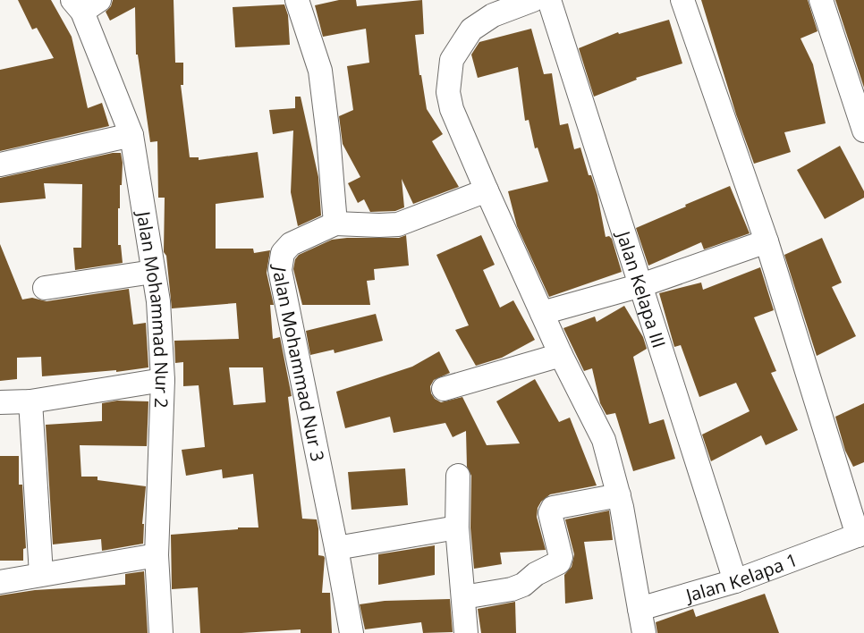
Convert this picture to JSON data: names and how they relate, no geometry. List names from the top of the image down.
{
  "streets": {
    "street": [
      "Jalan Kelapa III",
      "Jalan Mohammad Nur 2",
      "Jalan Mohammad Nur 3",
      "Jalan Kelapa 1"
    ]
  },
  "crossings": [
    ["Jalan Kelapa III", "Jalan Kelapa 1"]
  ]
}
